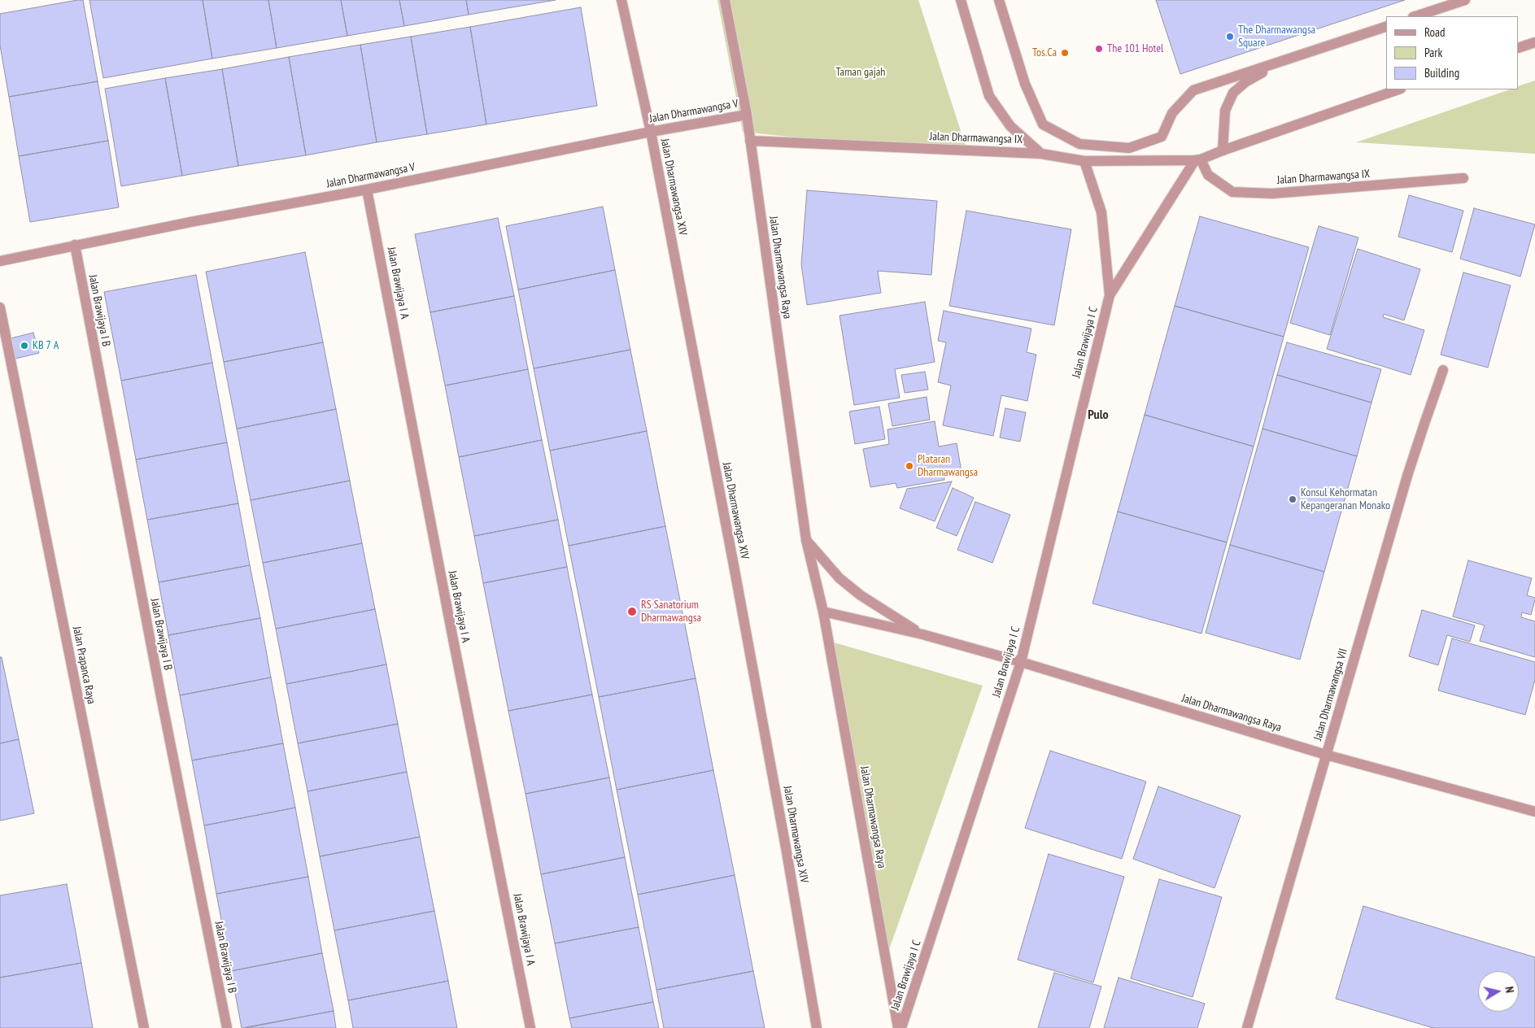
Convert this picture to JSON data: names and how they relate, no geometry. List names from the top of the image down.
{
  "streets": {
    "street": [
      "Jalan Dharmawangsa V",
      "Jalan Dharmawangsa IX",
      "Jalan Dharmawangsa XIV",
      "Jalan Dharmawangsa Raya",
      "Jalan Brawijaya I A",
      "Jalan Brawijaya I B",
      "Jalan Brawijaya I C",
      "Jalan Prapanca Raya",
      "Jalan Dharmawangsa VII"
    ]
  },
  "crossings": [
    ["Jalan Dharmawangsa V", "Jalan Dharmawangsa XIV"],
    ["Jalan Dharmawangsa V", "Jalan Dharmawangsa Raya"],
    ["Jalan Dharmawangsa V", "Jalan Brawijaya I A"],
    ["Jalan Dharmawangsa V", "Jalan Brawijaya I B"],
    ["Jalan Dharmawangsa IX", "Jalan Dharmawangsa Raya"],
    ["Jalan Dharmawangsa IX", "Jalan Brawijaya I C"],
    ["Jalan Dharmawangsa Raya", "Jalan Brawijaya I C"],
    ["Jalan Dharmawangsa Raya", "Jalan Dharmawangsa VII"]
  ],
  "districts": ["Pulo"],
  "parks": ["Taman gajah"],
  "places": [
    "The Dharmawangsa Square",
    "The 101 Hotel",
    "Tos.Ca",
    "KB 7 A",
    "Plataran Dharmawangsa",
    "Konsul Kehormatan Kepangeranan Monako",
    "RS Sanatorium Dharmawangsa"
  ],
  "legend": ["Road", "Park", "Building"],
  "north": "right"
}
